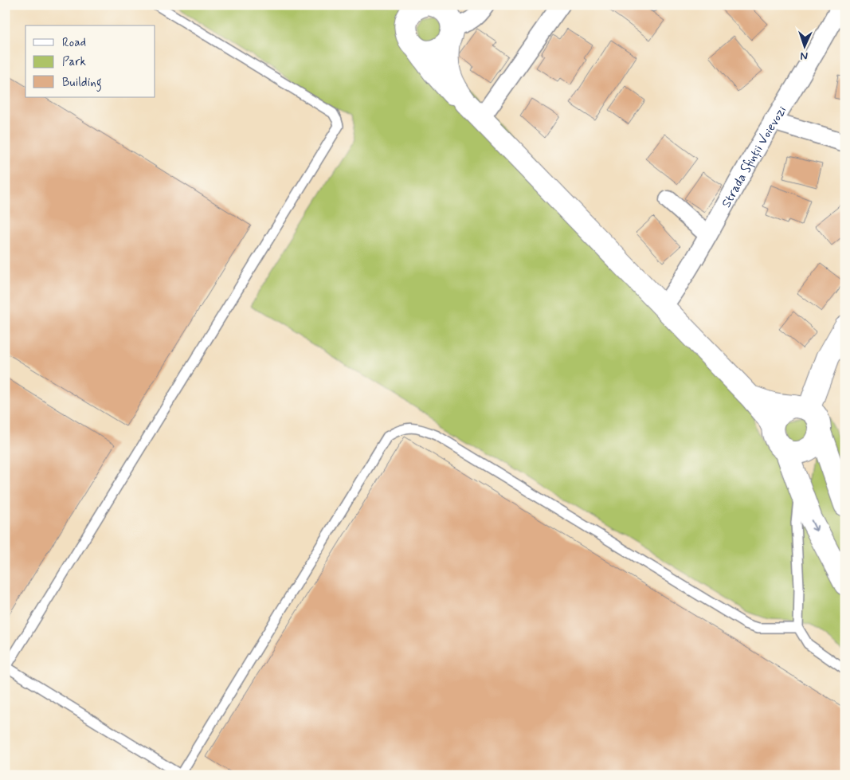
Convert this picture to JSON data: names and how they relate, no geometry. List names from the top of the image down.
{
  "streets": {
    "street": ["Strada Sfinții Voievozi"]
  },
  "legend": ["Road", "Park", "Building"],
  "north": "bottom"
}
